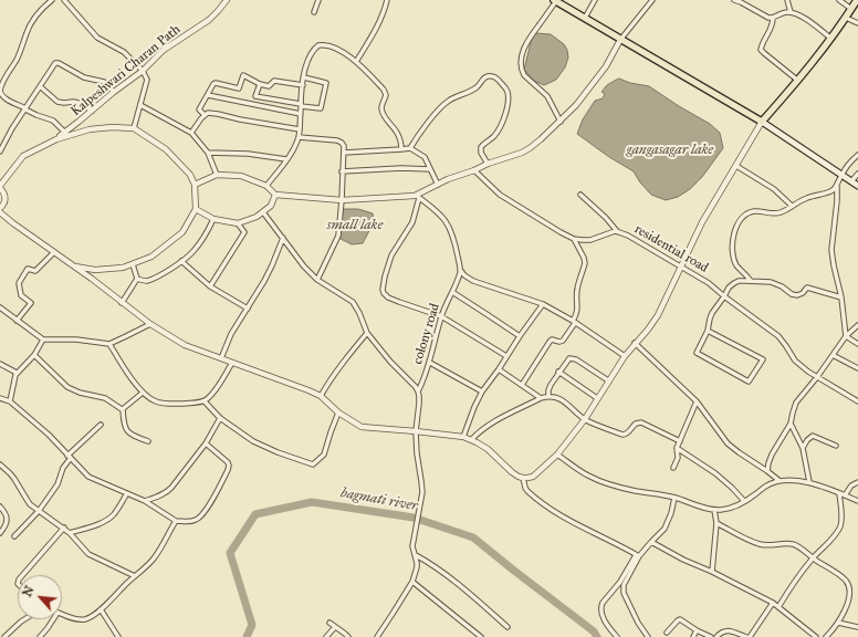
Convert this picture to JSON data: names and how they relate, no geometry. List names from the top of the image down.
{
  "streets": {
    "street": ["Kalpeshwari Charan Path", "residential road", "colony road"]
  },
  "water": ["gangasagar lake", "small lake", "bagmati river"],
  "north": "top left"
}
